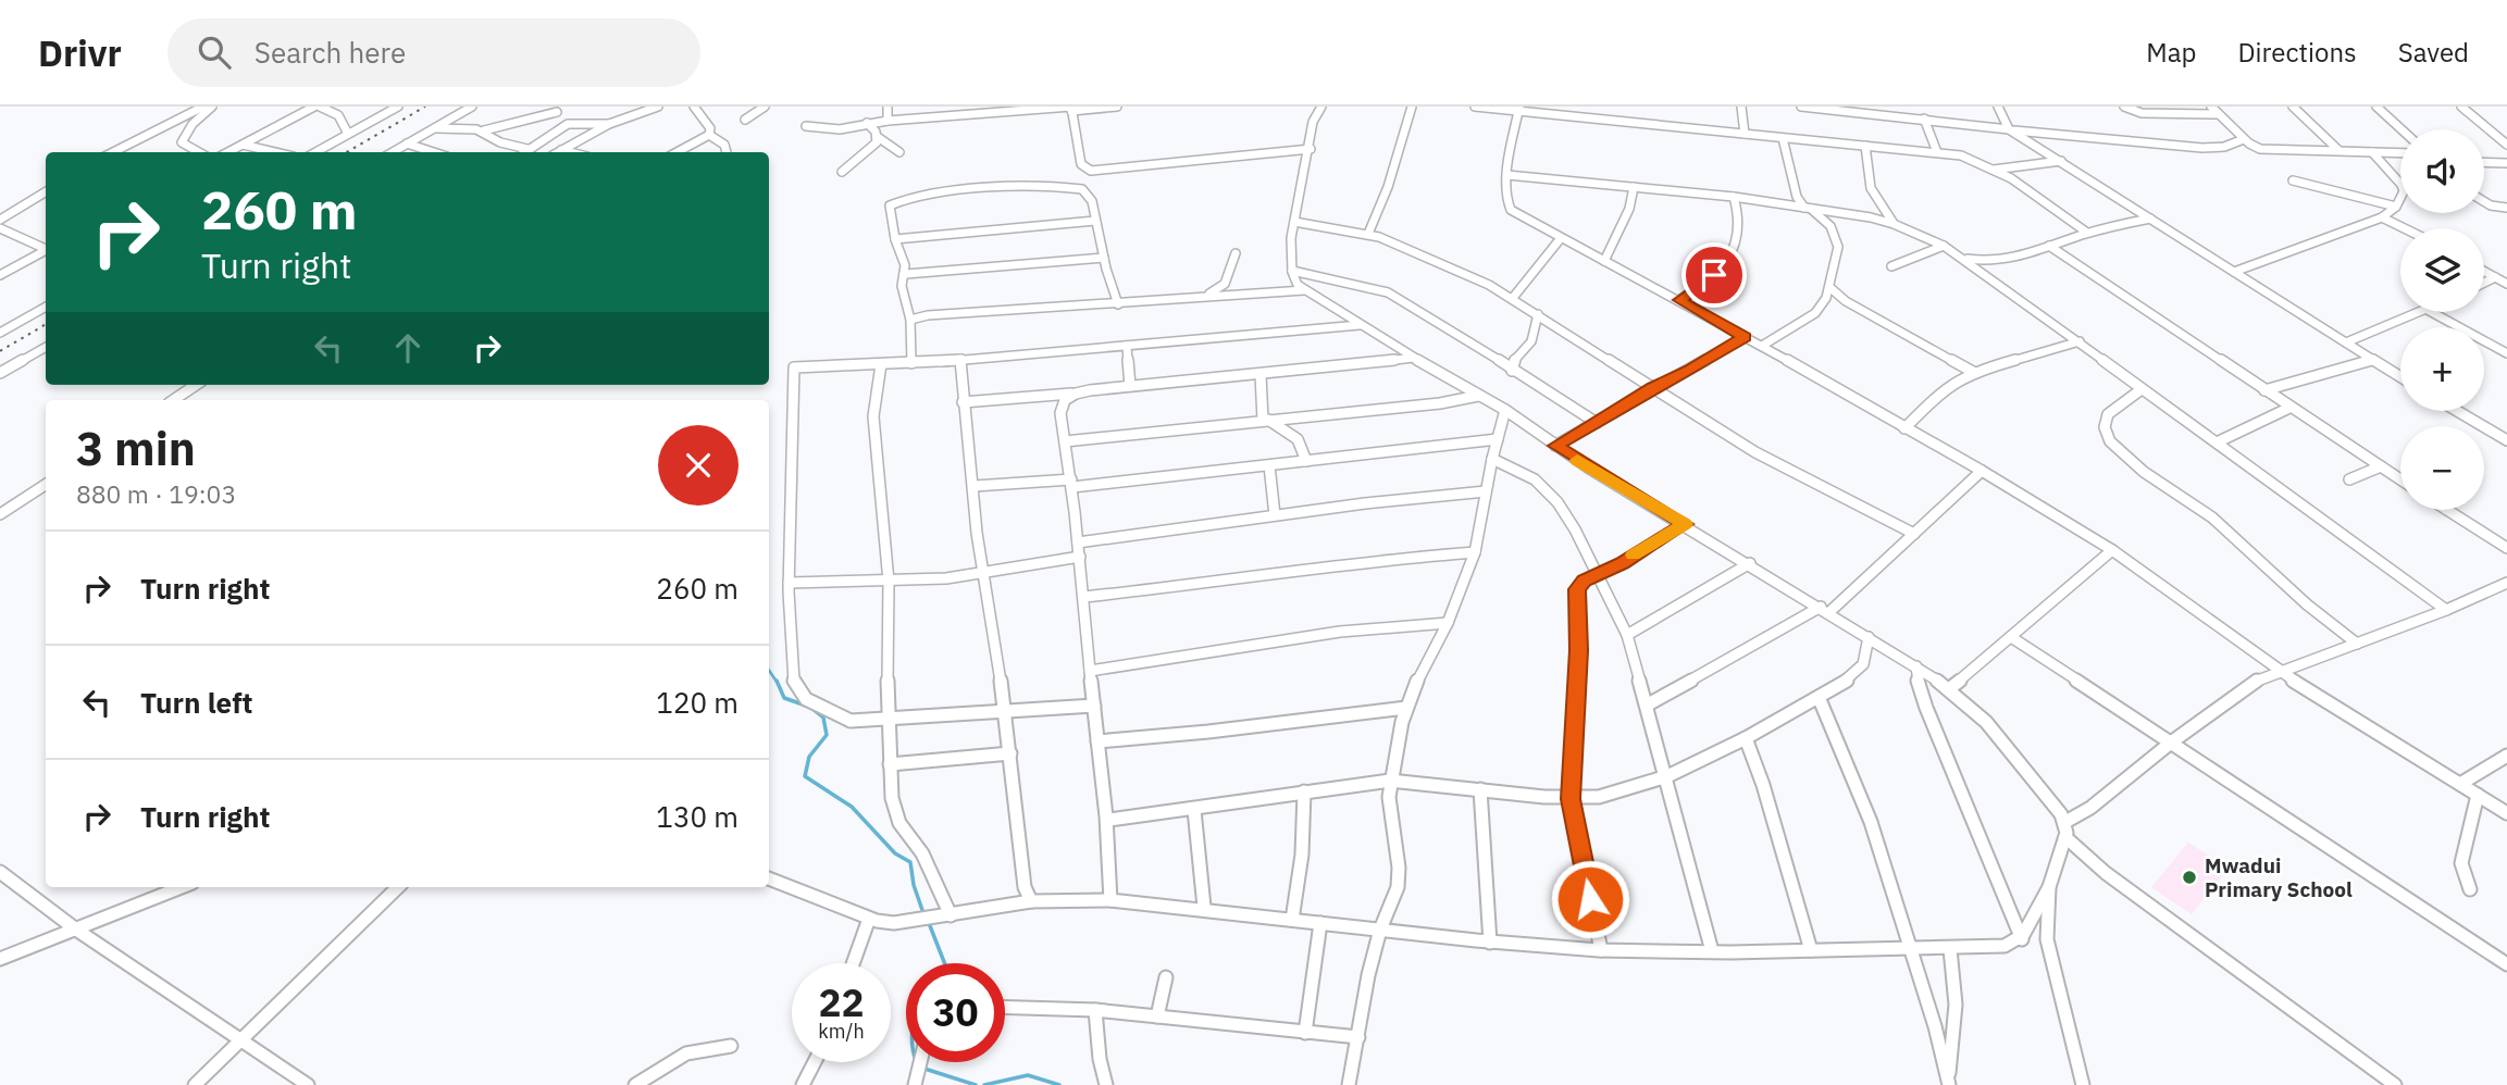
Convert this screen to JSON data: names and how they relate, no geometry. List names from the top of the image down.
{
  "places": ["Mwadui Primary School"],
  "page": {
    "header": "Drivr",
    "search": "Search here",
    "nav": ["Map", "Directions", "Saved"],
    "map_buttons": ["+", "−"],
    "turn": ["260 m", "Turn right"],
    "heading": ["3 min", "880 m · 19:03"],
    "list": [
      {
        "name": "Turn right",
        "value": "260 m"
      },
      {
        "name": "Turn left",
        "value": "120 m"
      },
      {
        "name": "Turn right",
        "value": "130 m"
      }
    ],
    "speed": "22 km/h",
    "limit": "30"
  }
}
